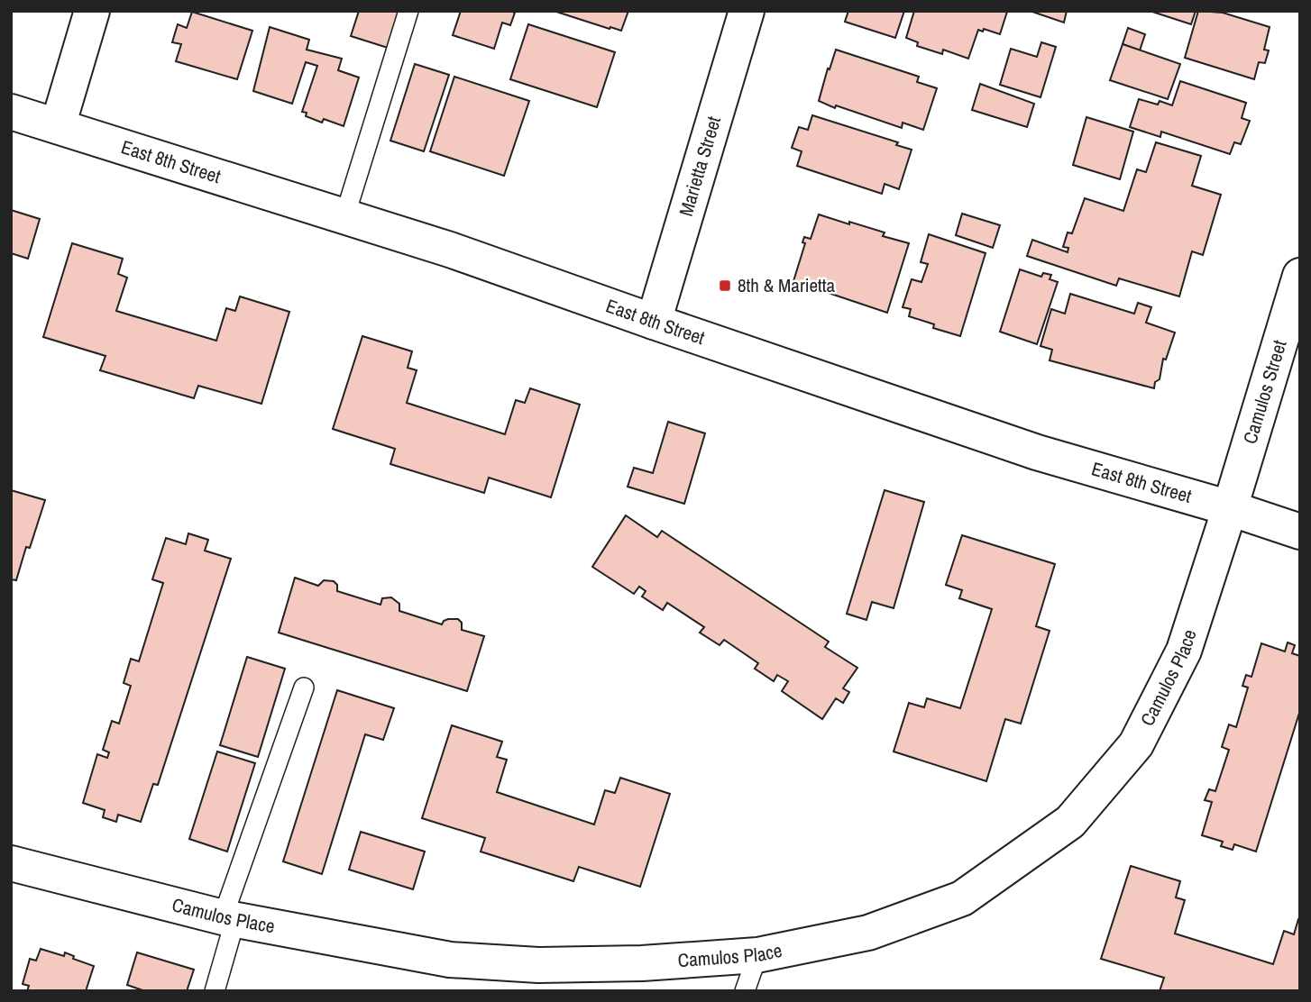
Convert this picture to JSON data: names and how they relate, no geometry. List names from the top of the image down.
{
  "streets": {
    "street": [
      "East 8th Street",
      "Marietta Street",
      "Camulos Street",
      "Camulos Place"
    ]
  },
  "crossings": [
    ["East 8th Street", "Marietta Street"],
    ["East 8th Street", "Camulos Street"],
    ["East 8th Street", "Camulos Place"],
    ["Camulos Street", "Camulos Place"]
  ],
  "places": {
    "transit": ["8th & Marietta"]
  }
}
